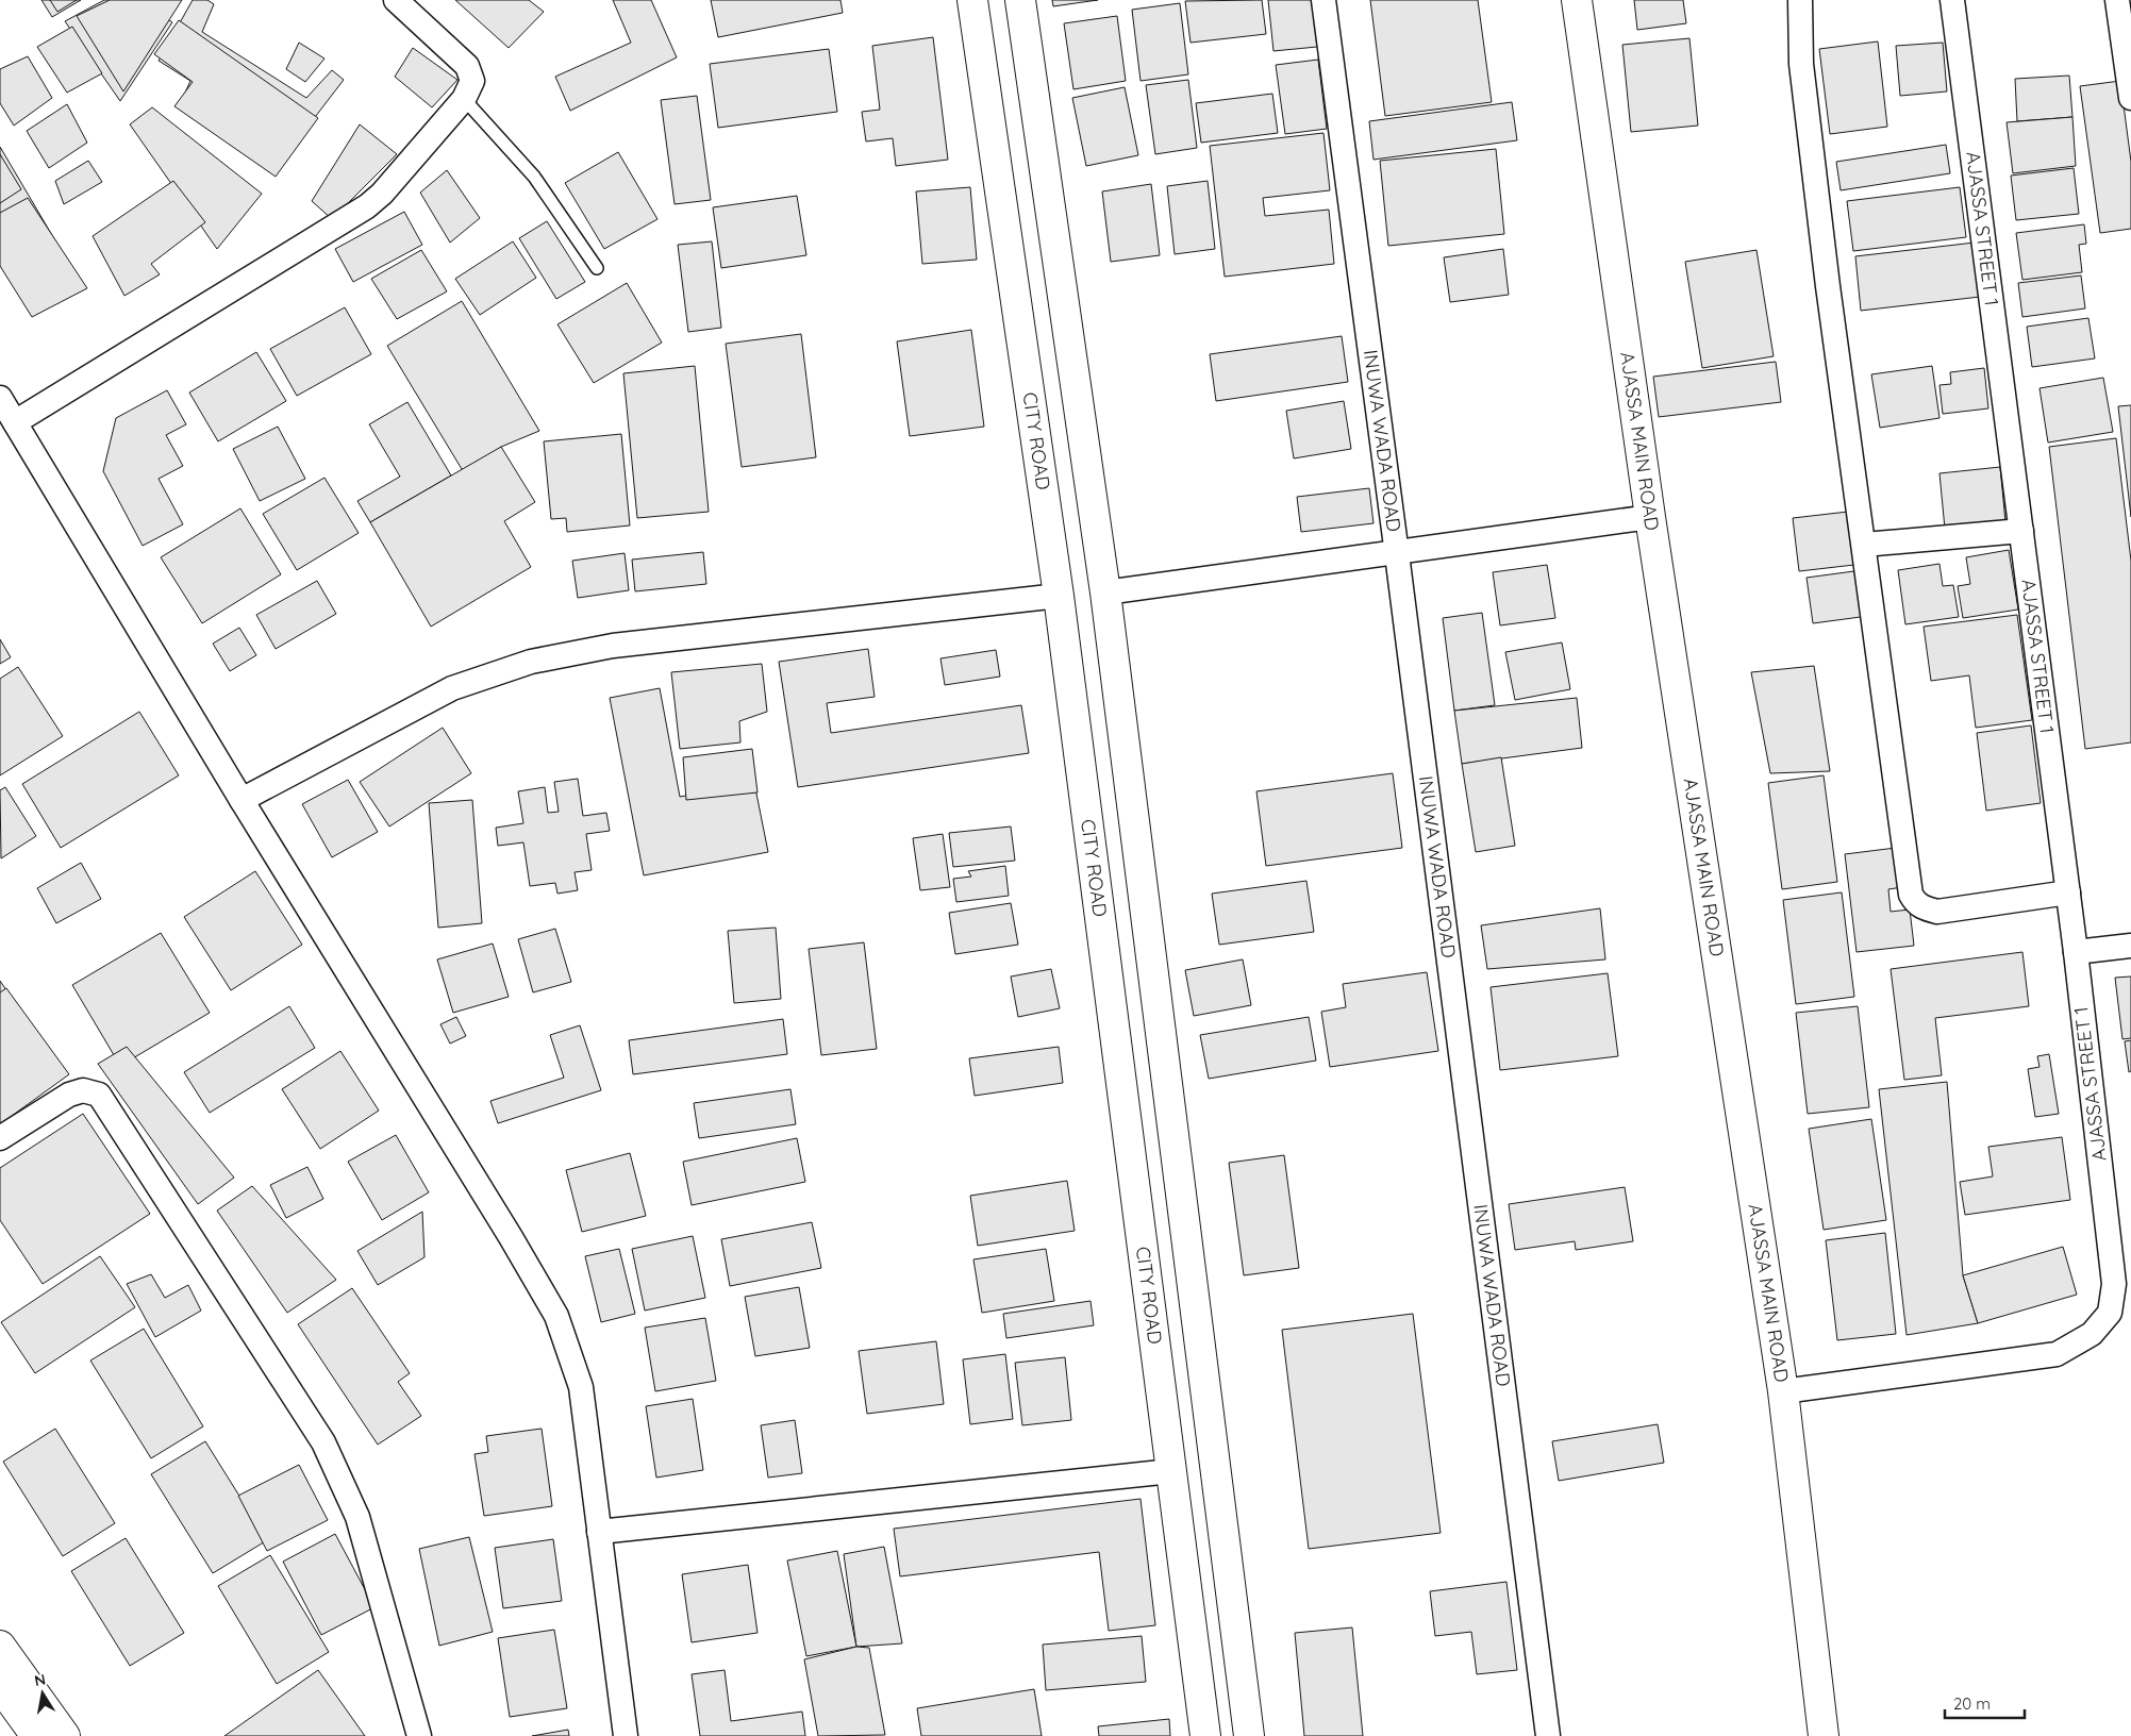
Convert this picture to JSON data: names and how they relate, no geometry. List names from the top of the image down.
{
  "streets": {
    "main road": ["CITY ROAD", "AJASSA MAIN ROAD"],
    "street": ["AJASSA STREET 1", "INUWA WADA ROAD"]
  },
  "crossings": [
    ["AJASSA STREET 1", "AJASSA MAIN ROAD"]
  ],
  "scale_bar": "20 m",
  "north": "top"
}
